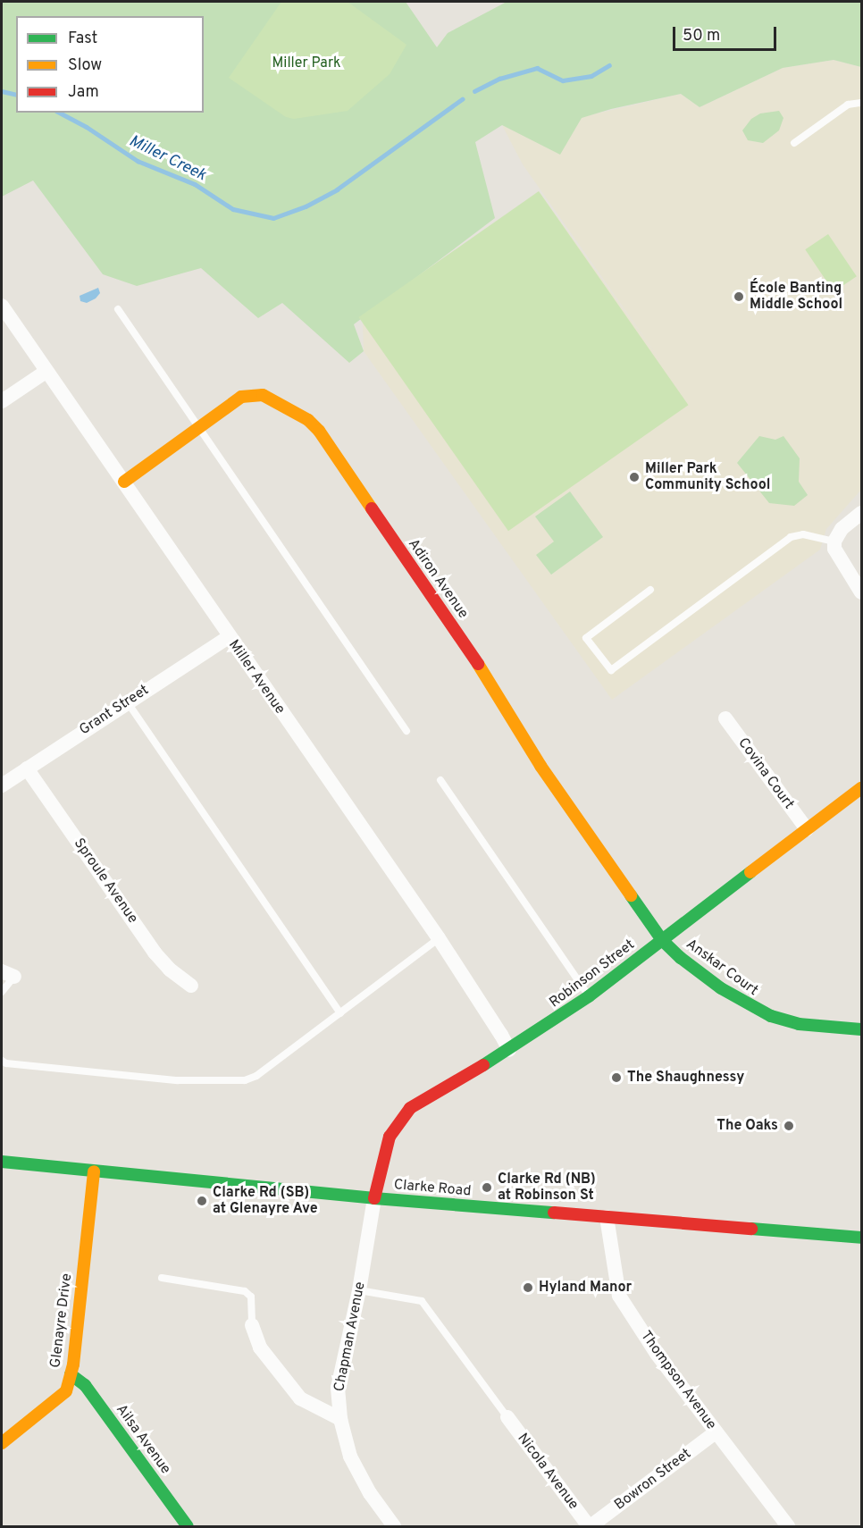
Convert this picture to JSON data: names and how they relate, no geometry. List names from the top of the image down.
{
  "streets": {
    "street": [
      "Adiron Avenue",
      "Miller Avenue",
      "Grant Street",
      "Covina Court",
      "Sproule Avenue",
      "Anskar Court",
      "Robinson Street",
      "Clarke Road",
      "Glenayre Drive",
      "Chapman Avenue",
      "Thompson Avenue",
      "Ailsa Avenue",
      "Nicola Avenue",
      "Bowron Street"
    ]
  },
  "crossings": [
    ["Adiron Avenue", "Miller Avenue"],
    ["Adiron Avenue", "Anskar Court"],
    ["Adiron Avenue", "Robinson Street"],
    ["Miller Avenue", "Grant Street"],
    ["Miller Avenue", "Robinson Street"],
    ["Grant Street", "Sproule Avenue"],
    ["Covina Court", "Robinson Street"],
    ["Anskar Court", "Robinson Street"],
    ["Robinson Street", "Clarke Road"],
    ["Robinson Street", "Chapman Avenue"],
    ["Clarke Road", "Glenayre Drive"],
    ["Clarke Road", "Chapman Avenue"],
    ["Clarke Road", "Thompson Avenue"],
    ["Glenayre Drive", "Ailsa Avenue"],
    ["Thompson Avenue", "Bowron Street"],
    ["Nicola Avenue", "Bowron Street"]
  ],
  "water": ["Miller Creek"],
  "parks": ["Miller Park"],
  "places": [
    "École Banting Middle School",
    "Miller Park Community School",
    "The Shaughnessy",
    "The Oaks",
    "Clarke Rd (NB) at Robinson St",
    "Clarke Rd (SB) at Glenayre Ave",
    "Hyland Manor"
  ],
  "legend": ["Fast", "Slow", "Jam"],
  "scale_bar": "50 m"
}
